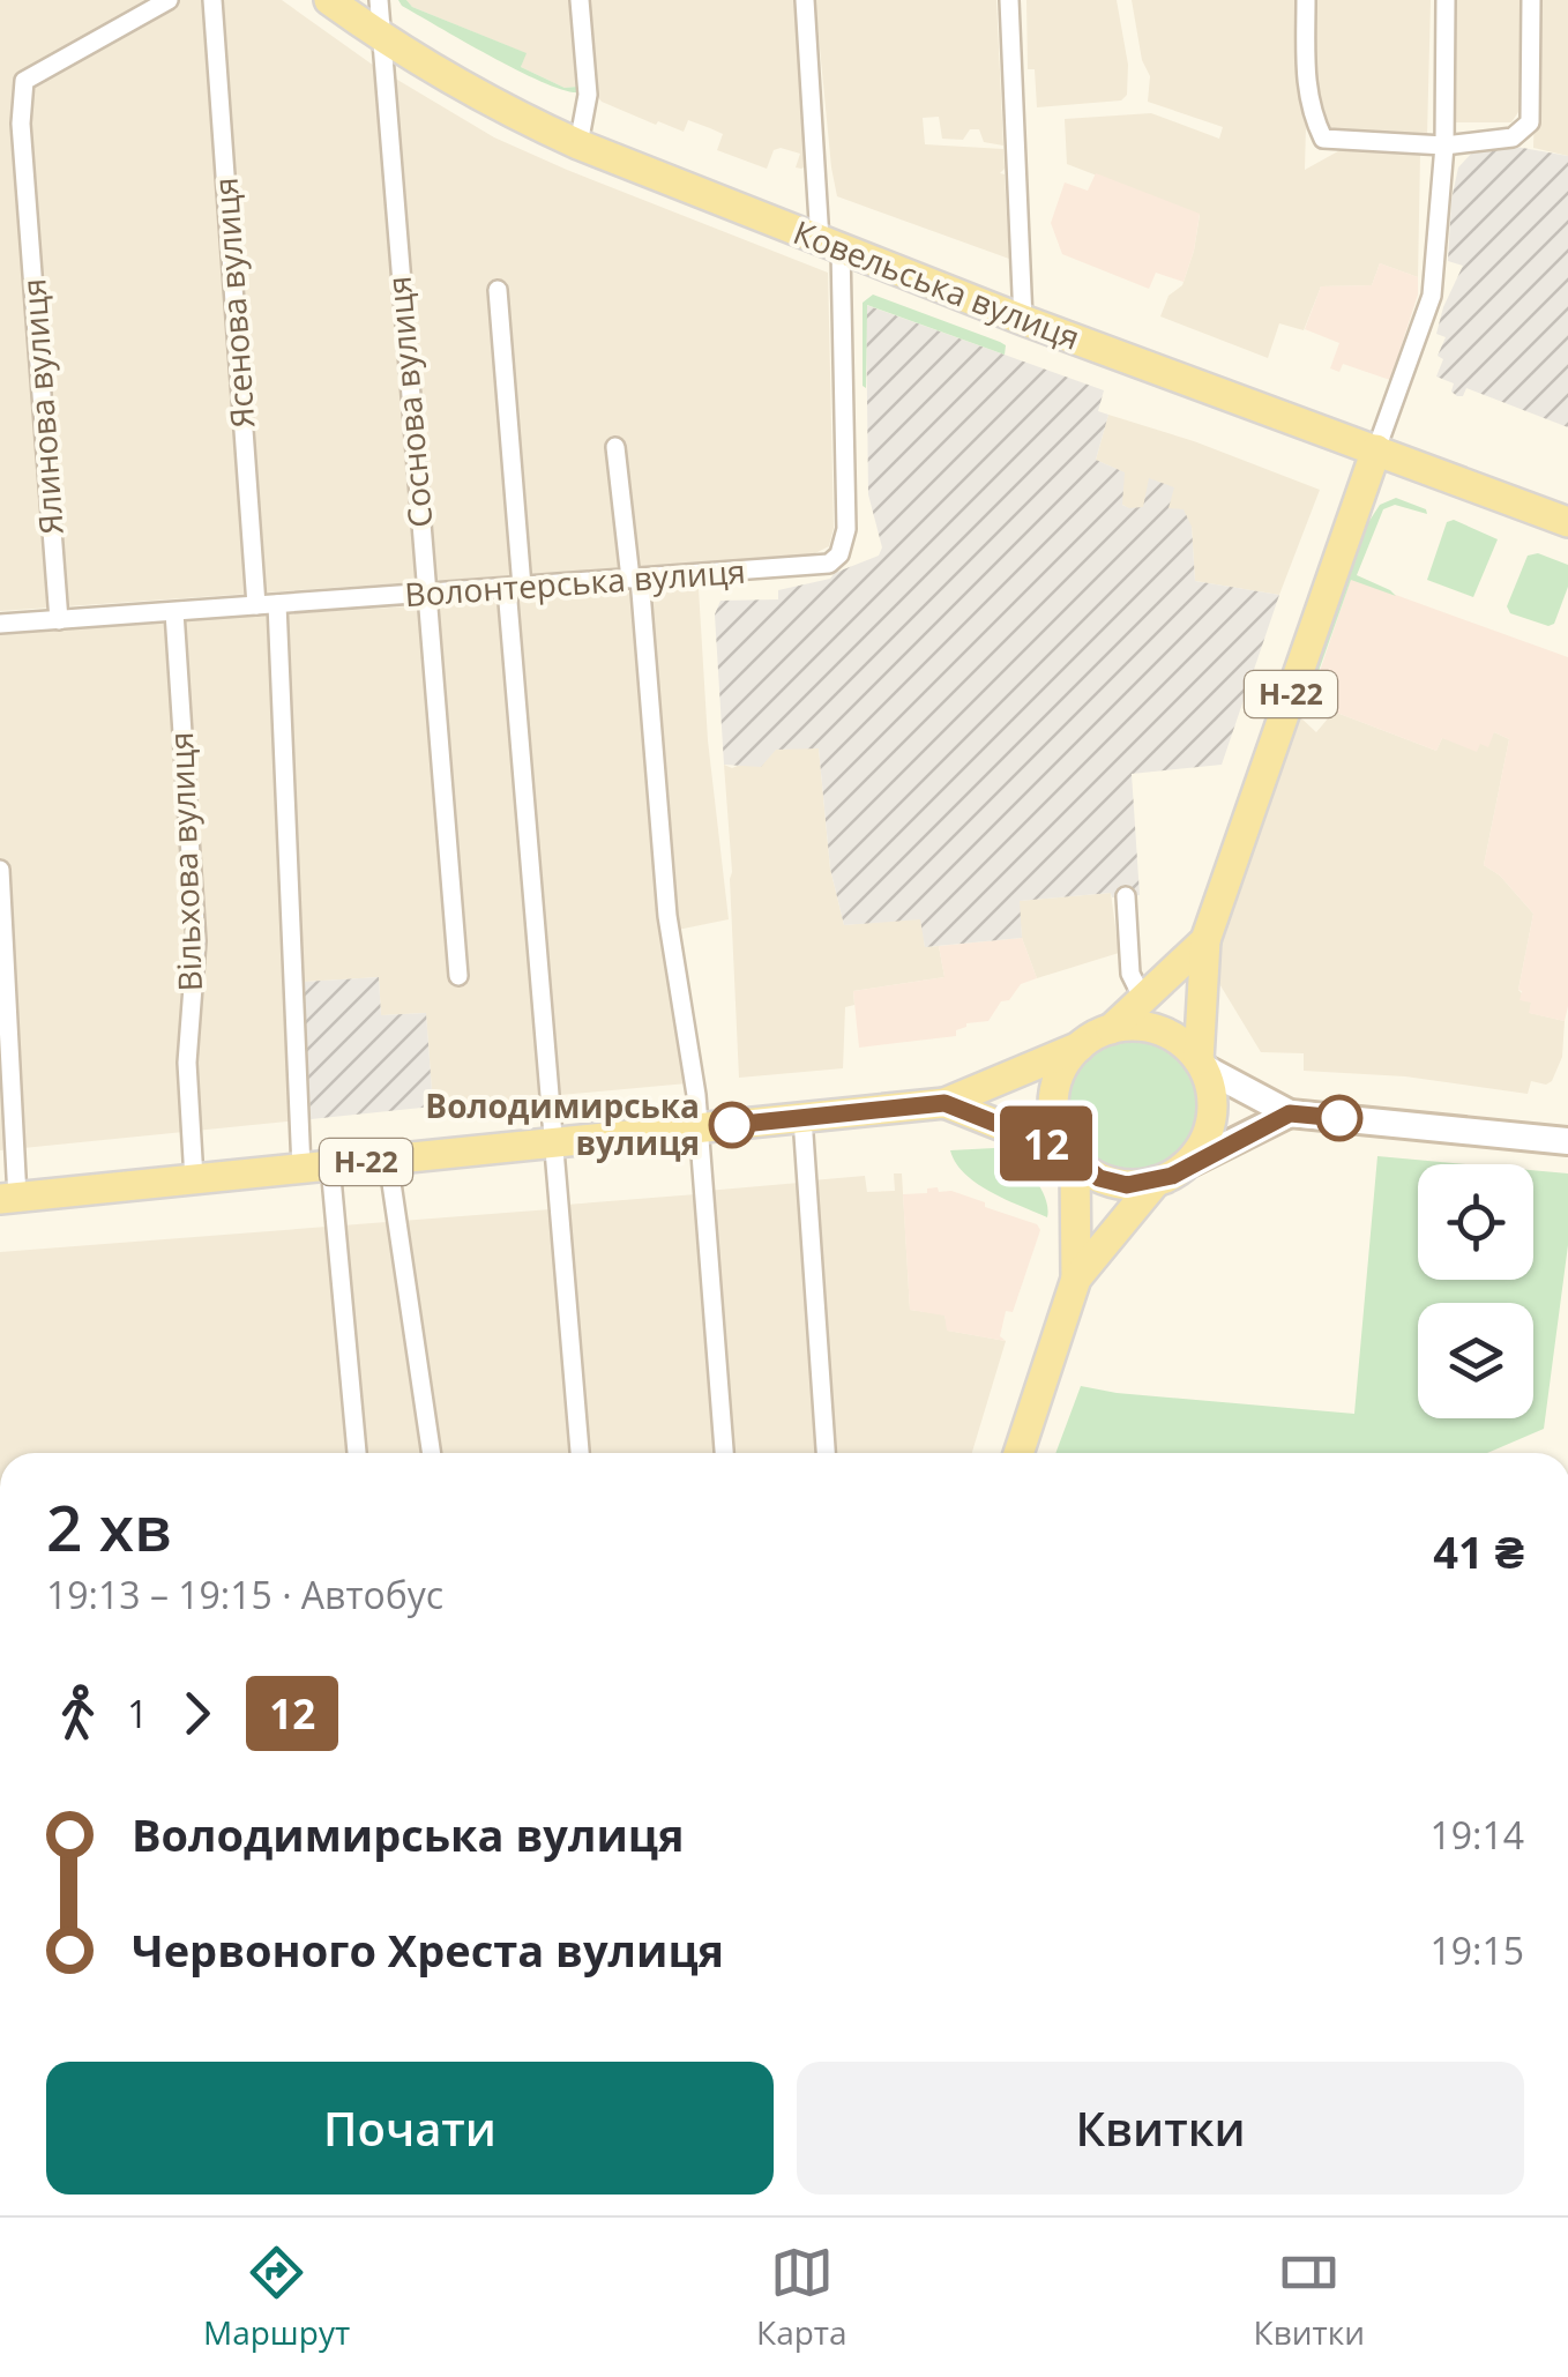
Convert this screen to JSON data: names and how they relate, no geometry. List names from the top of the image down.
{
  "streets": {
    "main road": ["Ковельська вулиця", "Н-22"],
    "street": [
      "Ясенова вулиця",
      "Соснова вулиця",
      "Ялинова вулиця",
      "Волонтерська вулиця",
      "Вільхова вулиця"
    ]
  },
  "crossings": [
    ["Ковельська вулиця", "Соснова вулиця"],
    ["Ковельська вулиця", "Волонтерська вулиця"],
    ["Ковельська вулиця", "Н-22"],
    ["Ясенова вулиця", "Волонтерська вулиця"],
    ["Соснова вулиця", "Волонтерська вулиця"],
    ["Ялинова вулиця", "Волонтерська вулиця"],
    ["Волонтерська вулиця", "Вільхова вулиця"],
    ["Н-22", "Вільхова вулиця"]
  ],
  "places": ["Володимирська вулиця"],
  "lines": ["bus line 12"],
  "page": {
    "on_map": "12",
    "heading": ["2 хв", "19:13 – 19:15 · Автобус", "41 ₴"],
    "legs": ["1", "12"],
    "list": [
      {
        "name": "Володимирська вулиця",
        "value": "19:14"
      },
      {
        "name": "Червоного Хреста вулиця",
        "value": "19:15"
      }
    ],
    "buttons": ["Почати", "Квитки"],
    "tabs": ["Маршрут", "Карта", "Квитки"]
  }
}
